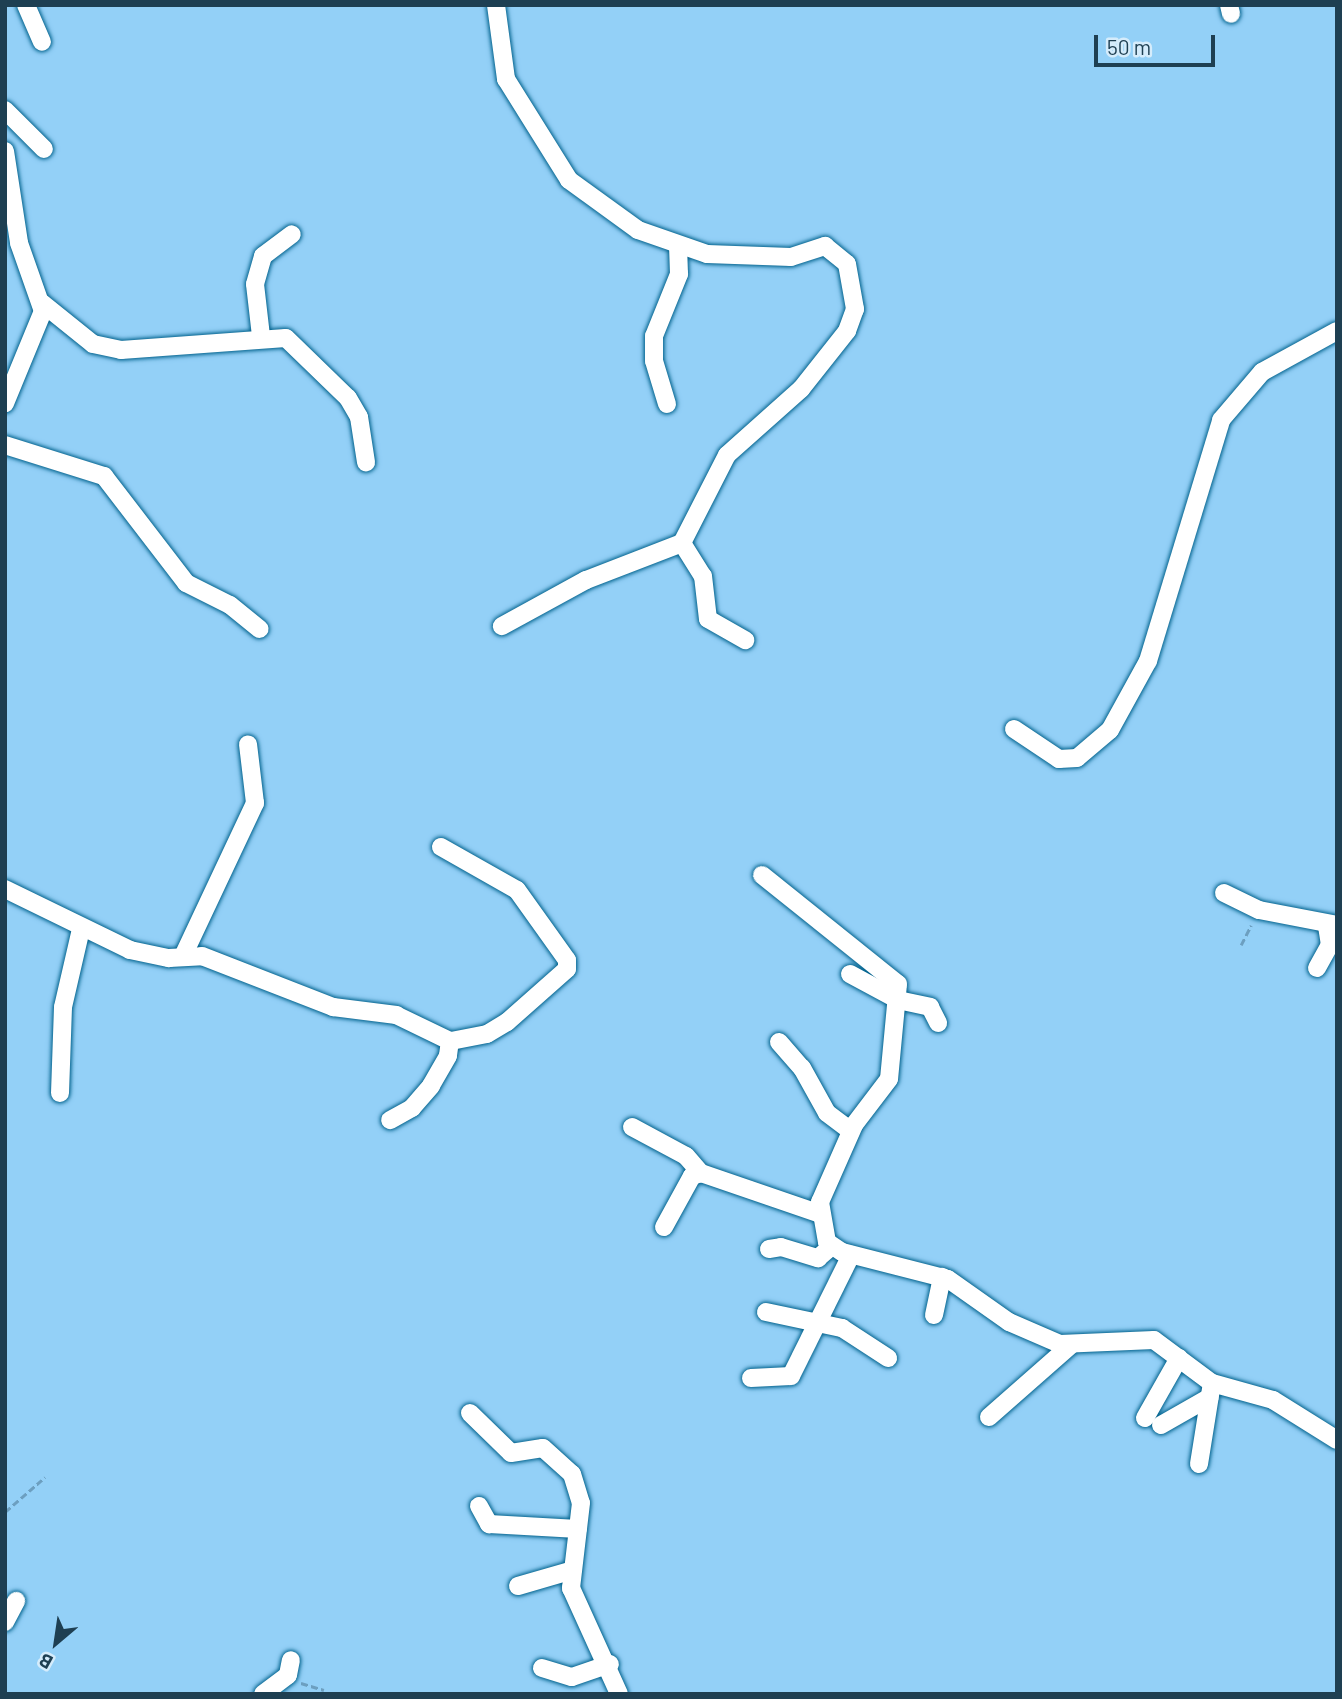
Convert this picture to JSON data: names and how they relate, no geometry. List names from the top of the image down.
{
  "scale_bar": "50 m",
  "north": "bottom left"
}
